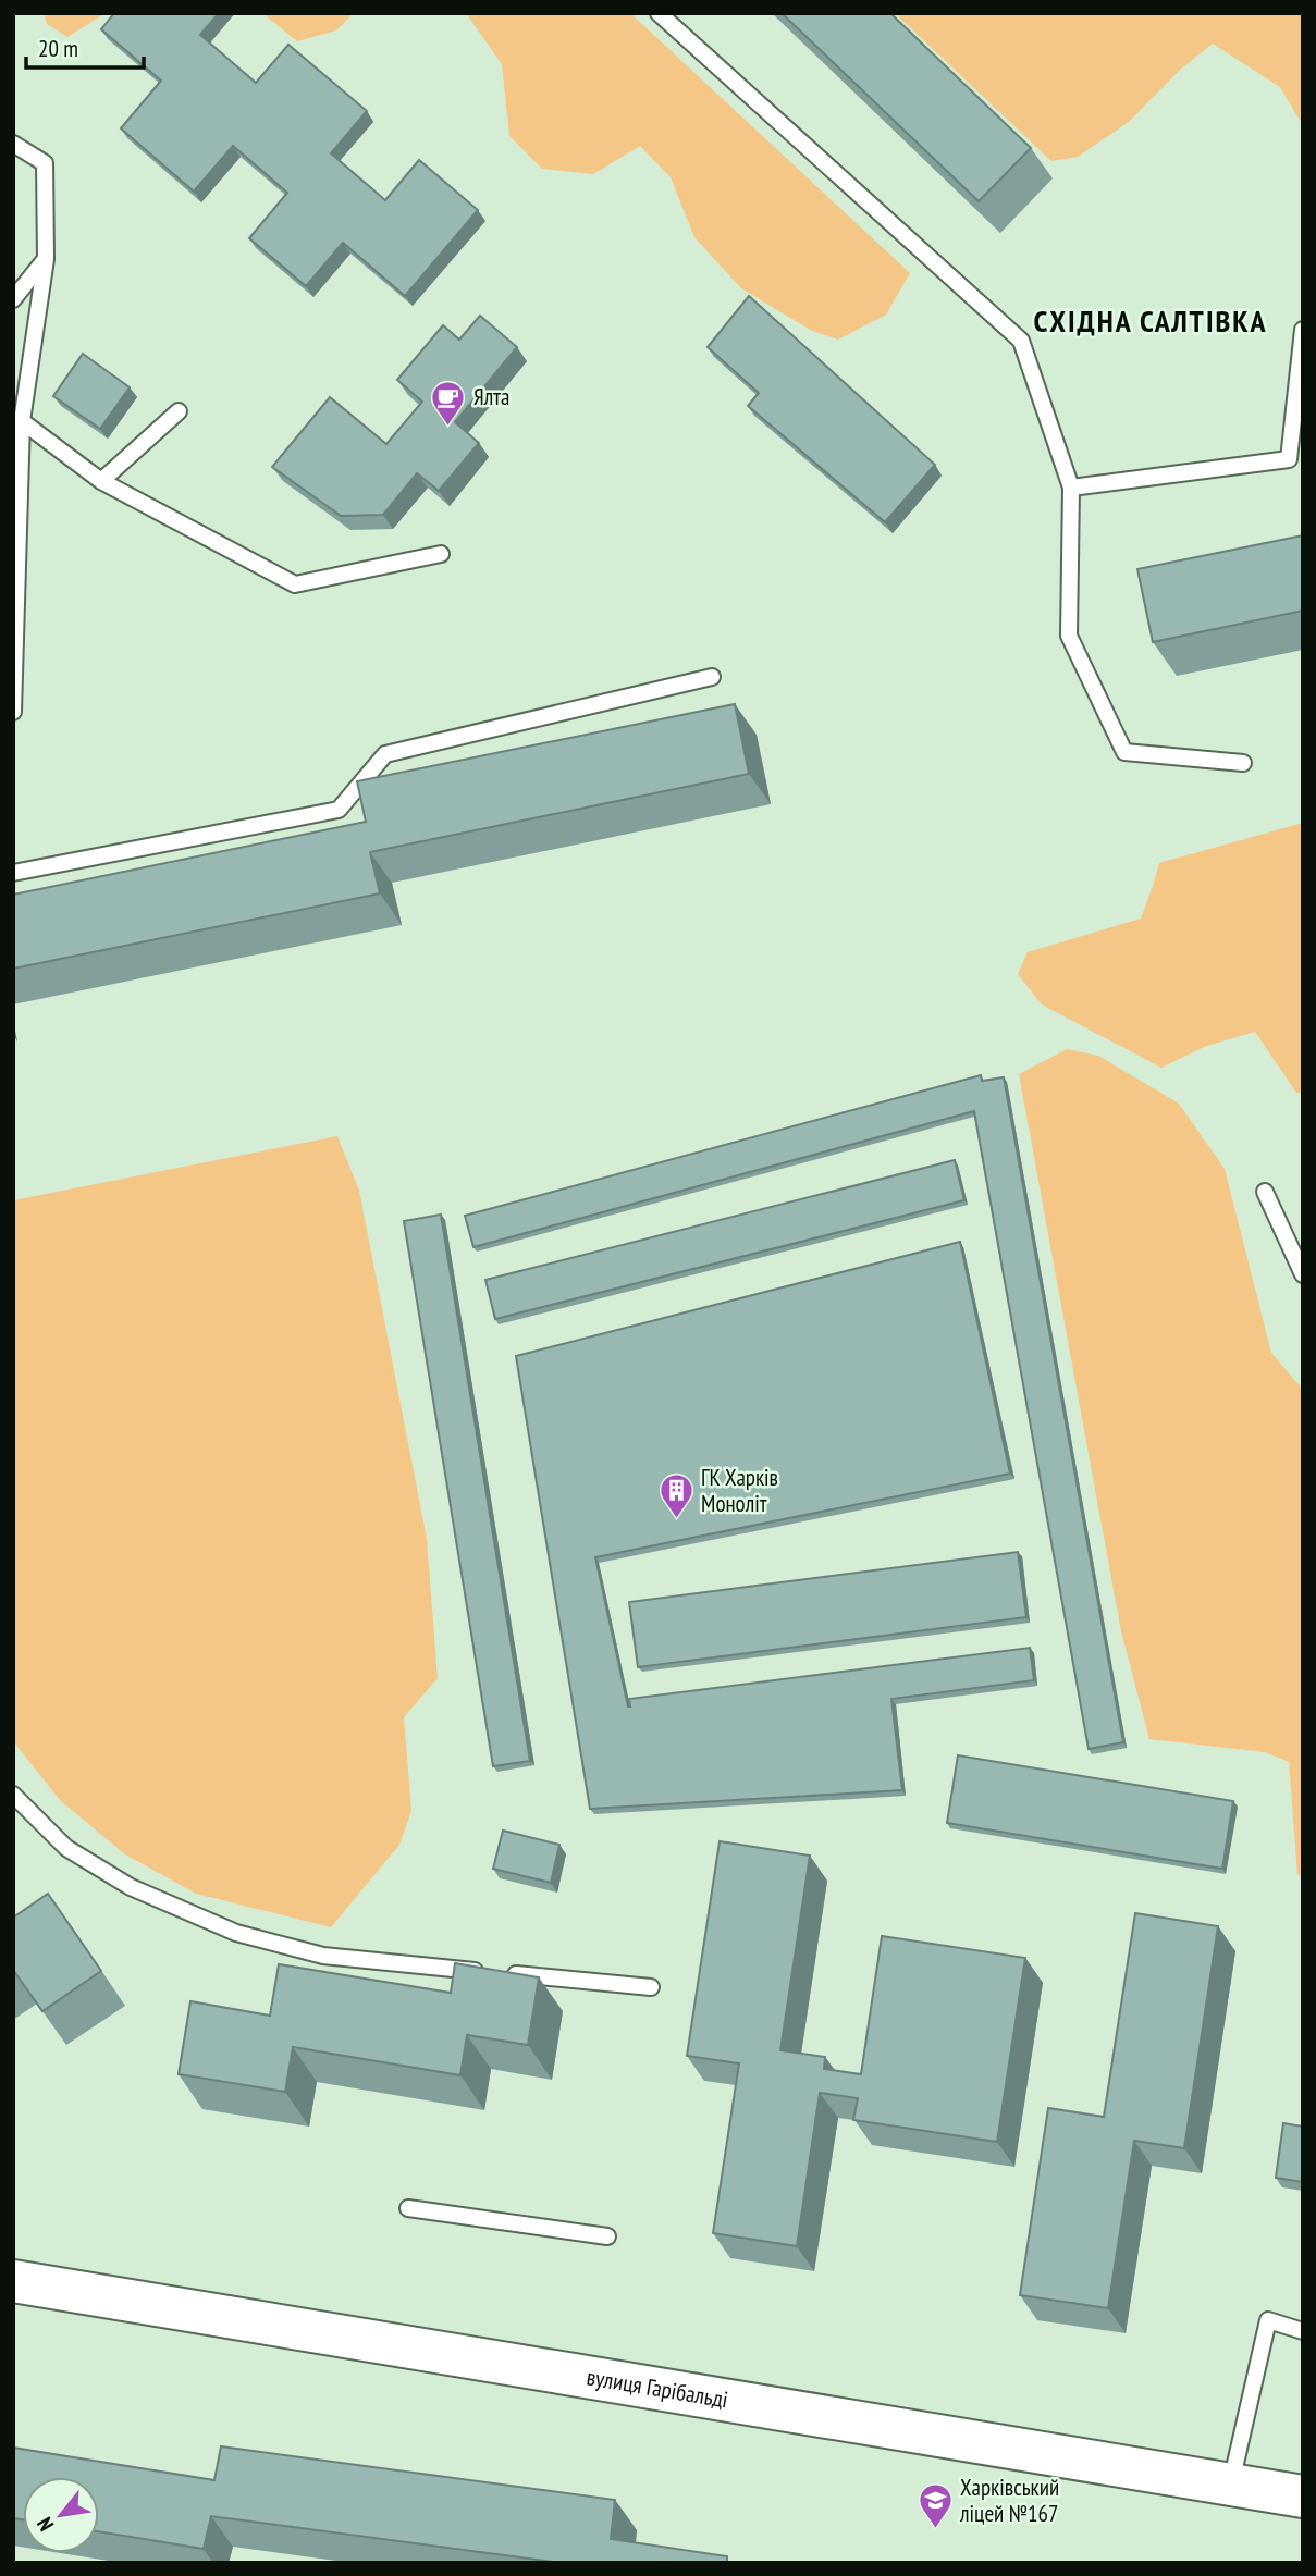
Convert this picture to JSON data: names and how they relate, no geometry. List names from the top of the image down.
{
  "streets": {
    "street": ["вулиця Гарібальді"]
  },
  "districts": ["СХІДНА САЛТІВКА"],
  "places": {
    "cafe": ["Ялта"],
    "building": ["ГК Харків Моноліт"],
    "school or university": ["Харківський ліцей №167"]
  },
  "scale_bar": "20 m",
  "north": "bottom left"
}
